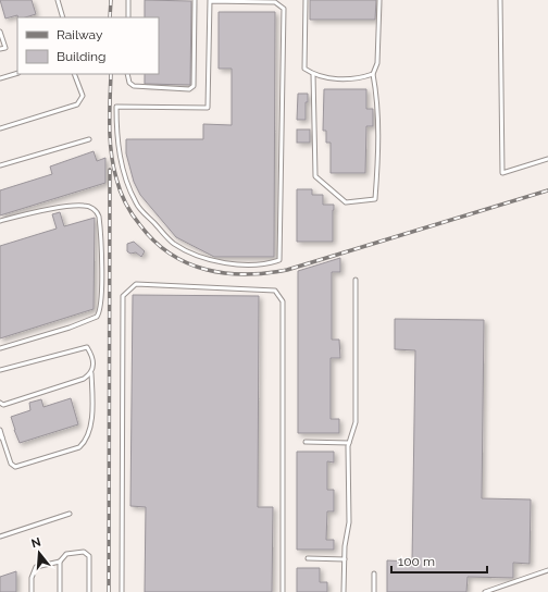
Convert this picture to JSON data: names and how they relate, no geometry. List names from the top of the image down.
{
  "legend": ["Railway", "Building"],
  "scale_bar": "100 m",
  "north": "top"
}
